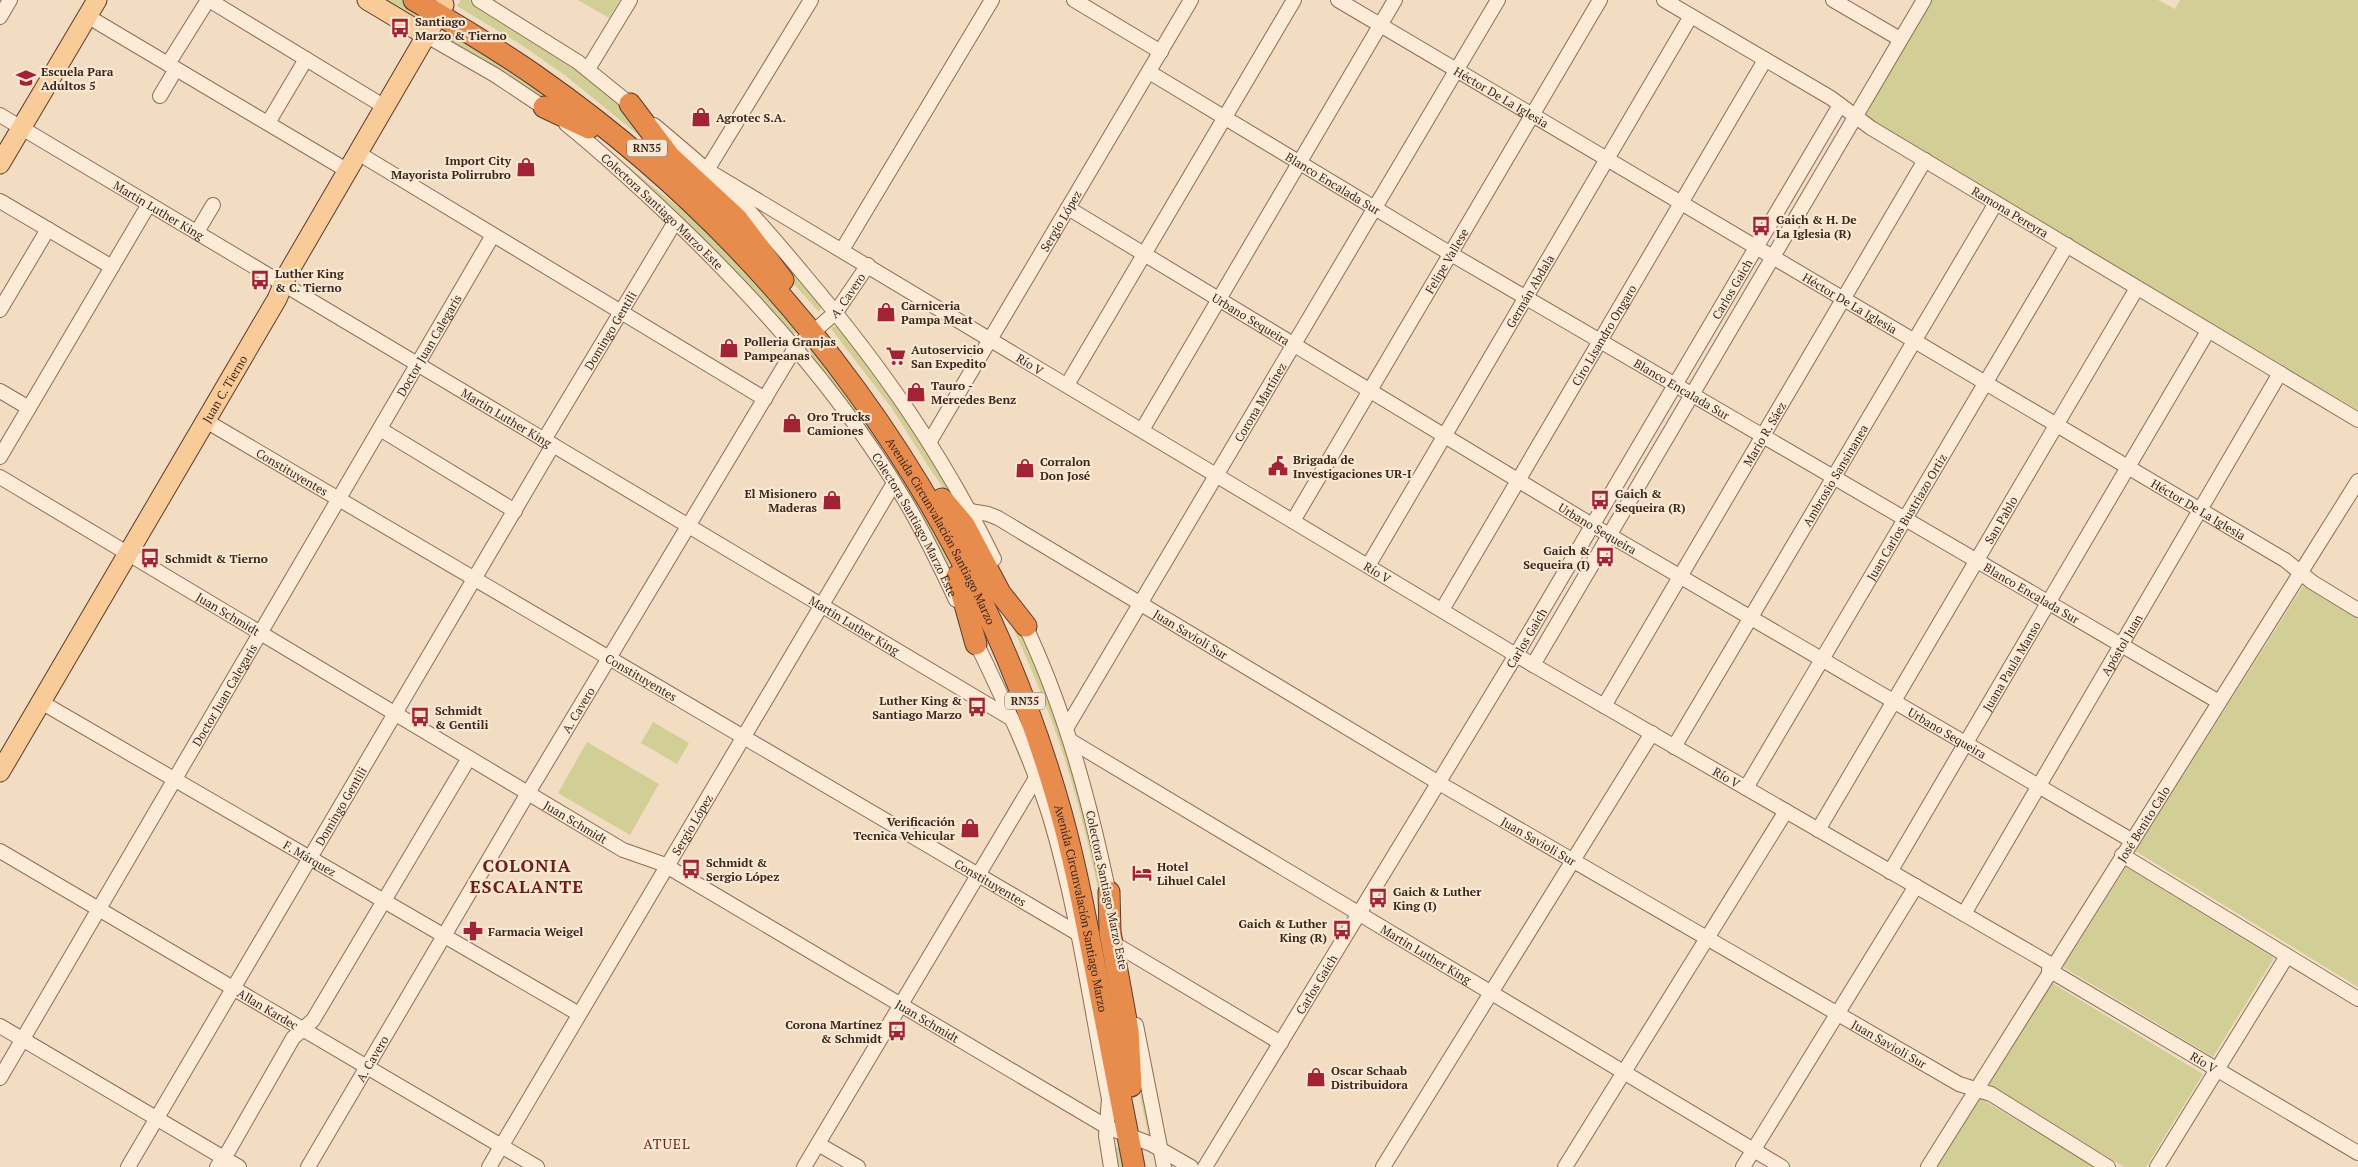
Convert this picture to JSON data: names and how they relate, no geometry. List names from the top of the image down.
{
  "streets": {
    "highway": ["RN35", "Avenida Circunvalación Santiago Marzo"],
    "main road": ["Colectora Santiago Marzo Este", "Juan C. Tierno"],
    "street": [
      "Héctor De La Iglesia",
      "Blanco Encalada Sur",
      "Martin Luther King",
      "Ramona Pereyra",
      "Sergio López",
      "Felipe Vallese",
      "Carlos Gaich",
      "Germán Abdala",
      "A. Cavero",
      "Urbano Sequeira",
      "Domingo Gentili",
      "Ciro Lisandro Ongaro",
      "Doctor Juan Calegaris",
      "Río V",
      "Corona Martínez",
      "Mario R. Sáez",
      "Constituyentes",
      "Ambrosio Sansinanea",
      "Juan Carlos Bustriazo Ortiz",
      "San Pablo",
      "Juan Schmidt",
      "Juan Savioli Sur",
      "Apóstol Juan",
      "Juana Paula Manso",
      "José Benito Calo",
      "F. Márquez",
      "Allan Kardec"
    ]
  },
  "crossings": [
    ["Héctor De La Iglesia", "Felipe Vallese"],
    ["Héctor De La Iglesia", "Carlos Gaich"],
    ["Héctor De La Iglesia", "Germán Abdala"],
    ["Héctor De La Iglesia", "Ciro Lisandro Ongaro"],
    ["Héctor De La Iglesia", "Corona Martínez"],
    ["Héctor De La Iglesia", "Mario R. Sáez"],
    ["Héctor De La Iglesia", "Ambrosio Sansinanea"],
    ["Héctor De La Iglesia", "Juan Carlos Bustriazo Ortiz"],
    ["Héctor De La Iglesia", "San Pablo"],
    ["Héctor De La Iglesia", "Apóstol Juan"],
    ["Héctor De La Iglesia", "Juana Paula Manso"],
    ["Héctor De La Iglesia", "José Benito Calo"],
    ["Blanco Encalada Sur", "Sergio López"],
    ["Blanco Encalada Sur", "Felipe Vallese"],
    ["Blanco Encalada Sur", "Carlos Gaich"],
    ["Blanco Encalada Sur", "Germán Abdala"],
    ["Blanco Encalada Sur", "Ciro Lisandro Ongaro"],
    ["Blanco Encalada Sur", "Corona Martínez"],
    ["Blanco Encalada Sur", "Mario R. Sáez"],
    ["Blanco Encalada Sur", "Ambrosio Sansinanea"],
    ["Blanco Encalada Sur", "Juan Carlos Bustriazo Ortiz"],
    ["Blanco Encalada Sur", "San Pablo"],
    ["Blanco Encalada Sur", "Apóstol Juan"],
    ["Blanco Encalada Sur", "Juana Paula Manso"],
    ["Blanco Encalada Sur", "José Benito Calo"],
    ["Martin Luther King", "Colectora Santiago Marzo Este"],
    ["Martin Luther King", "Sergio López"],
    ["Martin Luther King", "Carlos Gaich"],
    ["Martin Luther King", "A. Cavero"],
    ["Martin Luther King", "Domingo Gentili"],
    ["Martin Luther King", "Doctor Juan Calegaris"],
    ["Martin Luther King", "Juan C. Tierno"],
    ["Colectora Santiago Marzo Este", "Sergio López"],
    ["Colectora Santiago Marzo Este", "A. Cavero"],
    ["Colectora Santiago Marzo Este", "Domingo Gentili"],
    ["Colectora Santiago Marzo Este", "Río V"],
    ["Colectora Santiago Marzo Este", "Juan C. Tierno"],
    ["Colectora Santiago Marzo Este", "Corona Martínez"],
    ["Colectora Santiago Marzo Este", "Constituyentes"],
    ["Colectora Santiago Marzo Este", "Avenida Circunvalación Santiago Marzo"],
    ["Colectora Santiago Marzo Este", "Juan Schmidt"],
    ["Colectora Santiago Marzo Este", "Juan Savioli Sur"],
    ["Ramona Pereyra", "Carlos Gaich"],
    ["Ramona Pereyra", "Germán Abdala"],
    ["Ramona Pereyra", "Ciro Lisandro Ongaro"],
    ["Ramona Pereyra", "Mario R. Sáez"],
    ["Ramona Pereyra", "Ambrosio Sansinanea"],
    ["Ramona Pereyra", "Juan Carlos Bustriazo Ortiz"],
    ["Ramona Pereyra", "San Pablo"],
    ["Ramona Pereyra", "Apóstol Juan"],
    ["Ramona Pereyra", "Juana Paula Manso"],
    ["Sergio López", "Urbano Sequeira"],
    ["Sergio López", "Río V"],
    ["Sergio López", "Constituyentes"],
    ["Sergio López", "Juan Schmidt"],
    ["Sergio López", "F. Márquez"],
    ["Sergio López", "Allan Kardec"],
    ["Felipe Vallese", "Urbano Sequeira"],
    ["Felipe Vallese", "Río V"],
    ["Carlos Gaich", "Urbano Sequeira"],
    ["Carlos Gaich", "Río V"],
    ["Carlos Gaich", "Juan Savioli Sur"],
    ["Germán Abdala", "Urbano Sequeira"],
    ["Germán Abdala", "Río V"],
    ["A. Cavero", "Río V"],
    ["A. Cavero", "Constituyentes"],
    ["A. Cavero", "Avenida Circunvalación Santiago Marzo"],
    ["A. Cavero", "Juan Schmidt"],
    ["A. Cavero", "F. Márquez"],
    ["A. Cavero", "Allan Kardec"],
    ["Urbano Sequeira", "Ciro Lisandro Ongaro"],
    ["Urbano Sequeira", "Corona Martínez"],
    ["Urbano Sequeira", "Mario R. Sáez"],
    ["Urbano Sequeira", "Ambrosio Sansinanea"],
    ["Urbano Sequeira", "Juan Carlos Bustriazo Ortiz"],
    ["Urbano Sequeira", "San Pablo"],
    ["Urbano Sequeira", "Apóstol Juan"],
    ["Urbano Sequeira", "Juana Paula Manso"],
    ["Urbano Sequeira", "José Benito Calo"],
    ["Domingo Gentili", "Constituyentes"],
    ["Domingo Gentili", "Juan Schmidt"],
    ["Domingo Gentili", "F. Márquez"],
    ["Domingo Gentili", "Allan Kardec"],
    ["Ciro Lisandro Ongaro", "Río V"],
    ["Doctor Juan Calegaris", "Constituyentes"],
    ["Doctor Juan Calegaris", "Juan Schmidt"],
    ["Doctor Juan Calegaris", "F. Márquez"],
    ["Doctor Juan Calegaris", "Allan Kardec"],
    ["Río V", "Corona Martínez"],
    ["Río V", "Mario R. Sáez"],
    ["Río V", "Ambrosio Sansinanea"],
    ["Río V", "Juan Carlos Bustriazo Ortiz"],
    ["Río V", "San Pablo"],
    ["Río V", "Apóstol Juan"],
    ["Río V", "Juana Paula Manso"],
    ["Río V", "José Benito Calo"],
    ["Juan C. Tierno", "Constituyentes"],
    ["Juan C. Tierno", "Avenida Circunvalación Santiago Marzo"],
    ["Juan C. Tierno", "Juan Schmidt"],
    ["Juan C. Tierno", "F. Márquez"],
    ["Corona Martínez", "Juan Savioli Sur"],
    ["Avenida Circunvalación Santiago Marzo", "Juan Schmidt"],
    ["Juan Savioli Sur", "José Benito Calo"]
  ],
  "districts": ["COLONIA ESCALANTE", "ATUEL"],
  "places": {
    "bus stop": [
      "Santiago Marzo & Tierno",
      "Gaich & H. De La Iglesia (R)",
      "Luther King & C. Tierno",
      "Gaich & Sequeira (R)",
      "Gaich & Sequeira (I)",
      "Schmidt & Tierno",
      "Luther King & Santiago Marzo",
      "Schmidt & Gentili",
      "Schmidt & Sergio López",
      "Gaich & Luther King (I)",
      "Gaich & Luther King (R)",
      "Corona Martínez & Schmidt"
    ],
    "school or university": ["Escuela Para Adultos 5"],
    "shop": [
      "Agrotec S.A.",
      "Import City Mayorista Polirrubro",
      "Carniceria Pampa Meat",
      "Polleria Granjas Pampeanas",
      "Tauro - Mercedes Benz",
      "Oro Trucks Camiones",
      "Corralon Don José",
      "El Misionero Maderas",
      "Verificación Tecnica Vehicular",
      "Oscar Schaab Distribuidora"
    ],
    "supermarket": ["Autoservicio San Expedito"],
    "public building": ["Brigada de Investigaciones UR-I"],
    "hotel": ["Hotel Lihuel Calel"],
    "pharmacy": ["Farmacia Weigel"]
  }
}
